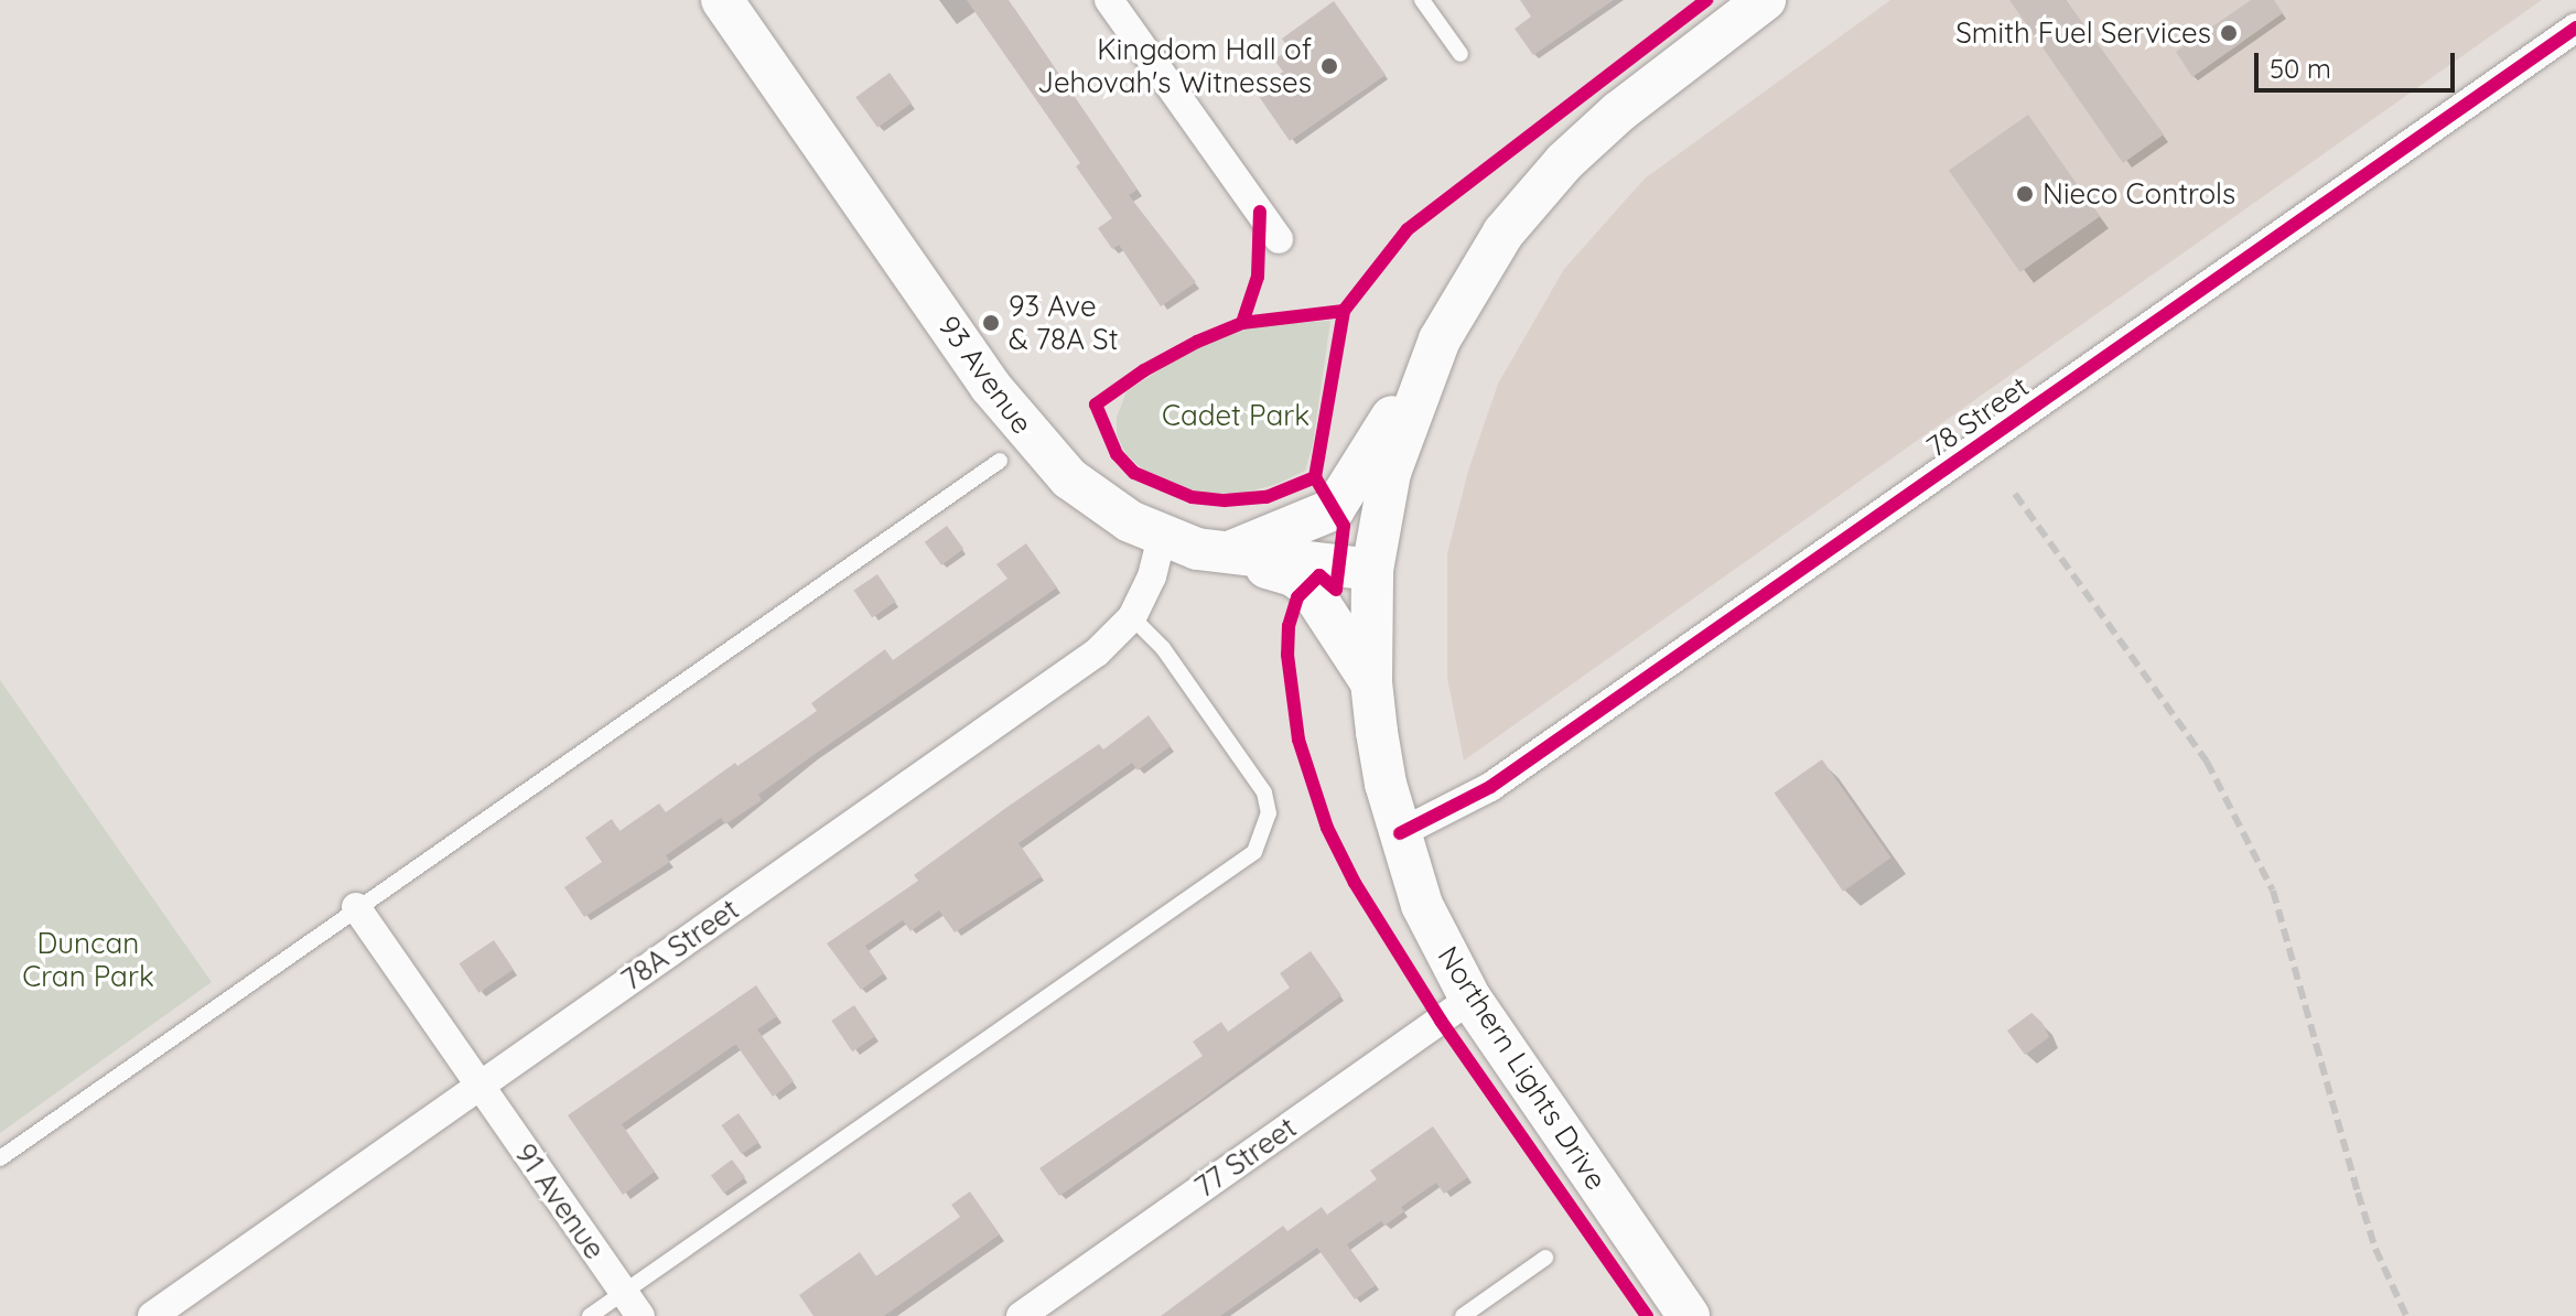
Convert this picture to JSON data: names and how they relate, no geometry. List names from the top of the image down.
{
  "streets": {
    "main road": ["93 Avenue", "Northern Lights Drive"],
    "street": [
      "78 Street",
      "78A Street",
      "77 Street",
      "91 Avenue"
    ]
  },
  "crossings": [
    ["93 Avenue", "78A Street"],
    ["93 Avenue", "Northern Lights Drive"],
    ["78 Street", "Northern Lights Drive"],
    ["78A Street", "91 Avenue"],
    ["Northern Lights Drive", "77 Street"]
  ],
  "parks": ["Cadet Park", "Duncan Cran Park"],
  "places": [
    "Smith Fuel Services",
    "Kingdom Hall of Jehovah's Witnesses",
    "Nieco Controls",
    "93 Ave & 78A St"
  ],
  "scale_bar": "50 m"
}
